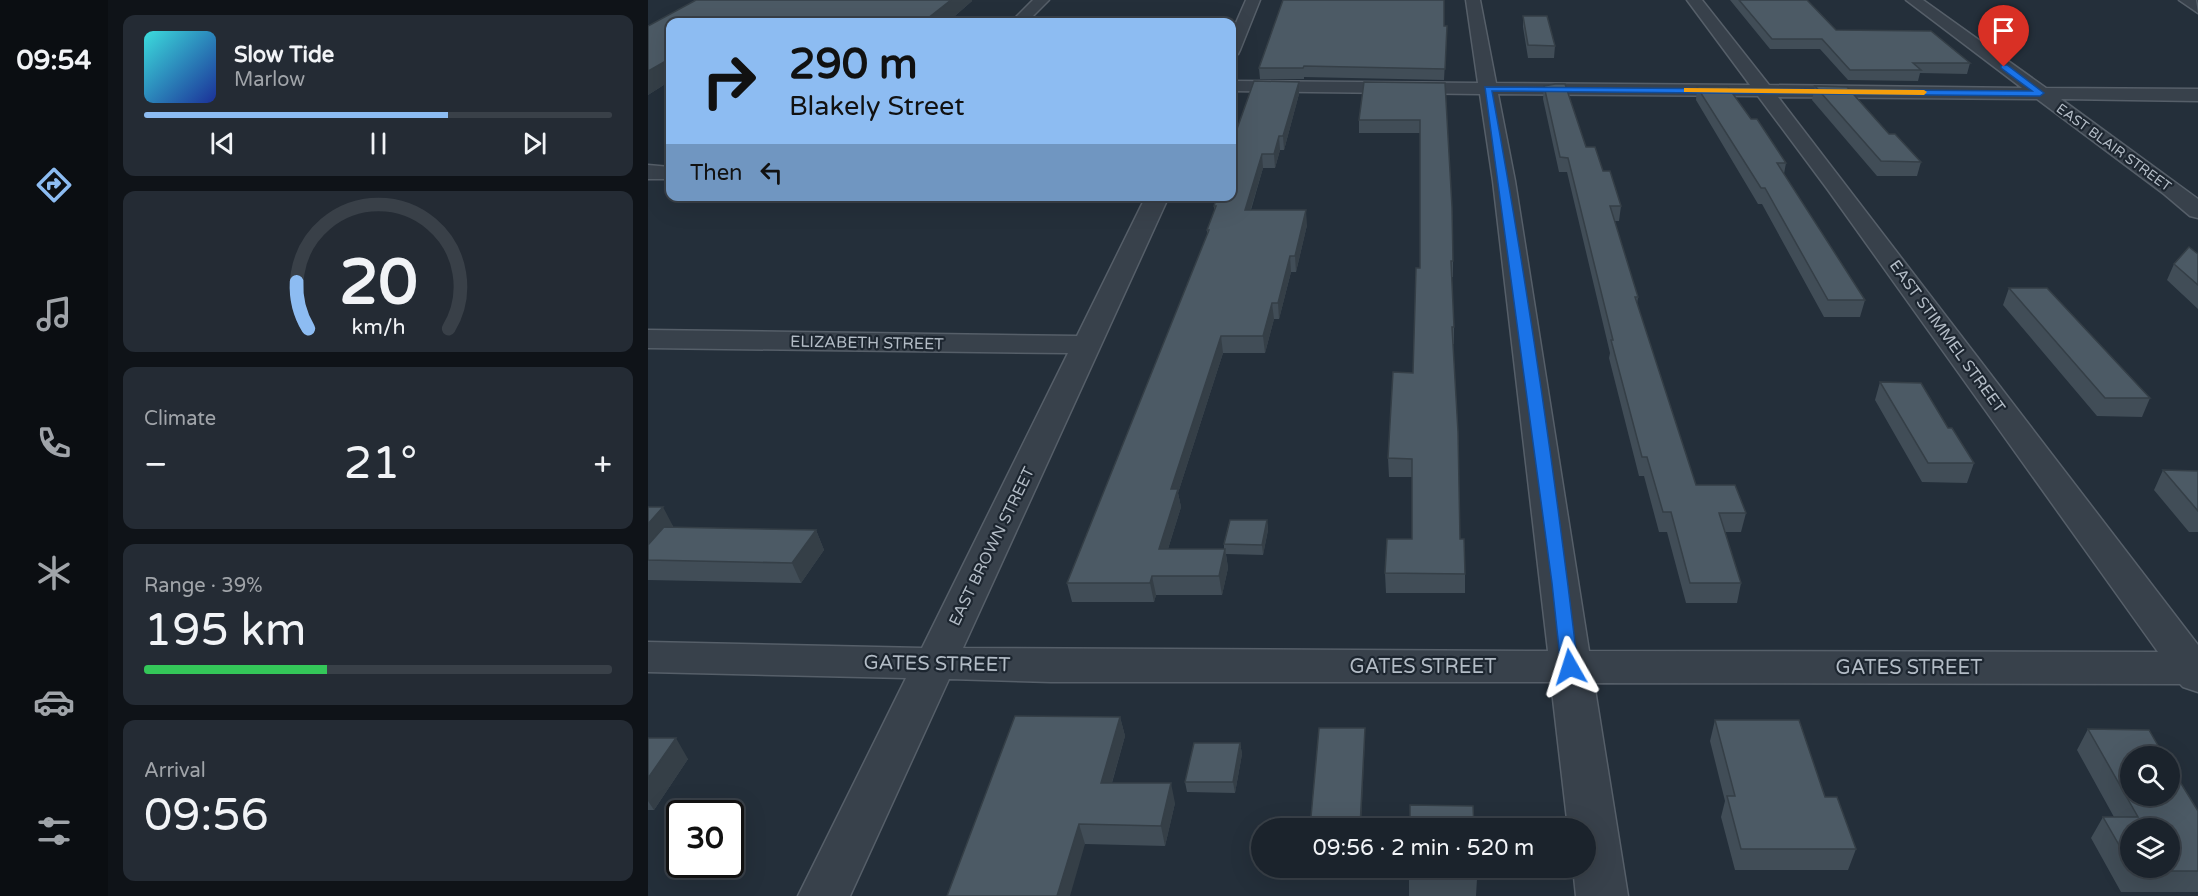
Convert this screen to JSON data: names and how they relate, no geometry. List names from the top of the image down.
{
  "streets": {
    "street": [
      "EAST BLAIR STREET",
      "EAST STIMMEL STREET",
      "ELIZABETH STREET",
      "EAST BROWN STREET",
      "GATES STREET"
    ]
  },
  "crossings": [
    ["EAST STIMMEL STREET", "GATES STREET"],
    ["ELIZABETH STREET", "EAST BROWN STREET"],
    ["EAST BROWN STREET", "GATES STREET"]
  ],
  "page": {
    "tabs": "09:54",
    "turn": ["290 m", "Blakely Street"],
    "song": ["Slow Tide", "Marlow"],
    "then": "Then",
    "tile": [
      "Climate",
      ["Range · 39%", "195 km"],
      ["Arrival", "09:56"]
    ],
    "heat": ["−", "21°", "+"],
    "limit": "30",
    "trip": "09:56 · 2 min · 520 m",
    "gauge": ["20", "km/h"]
  }
}
